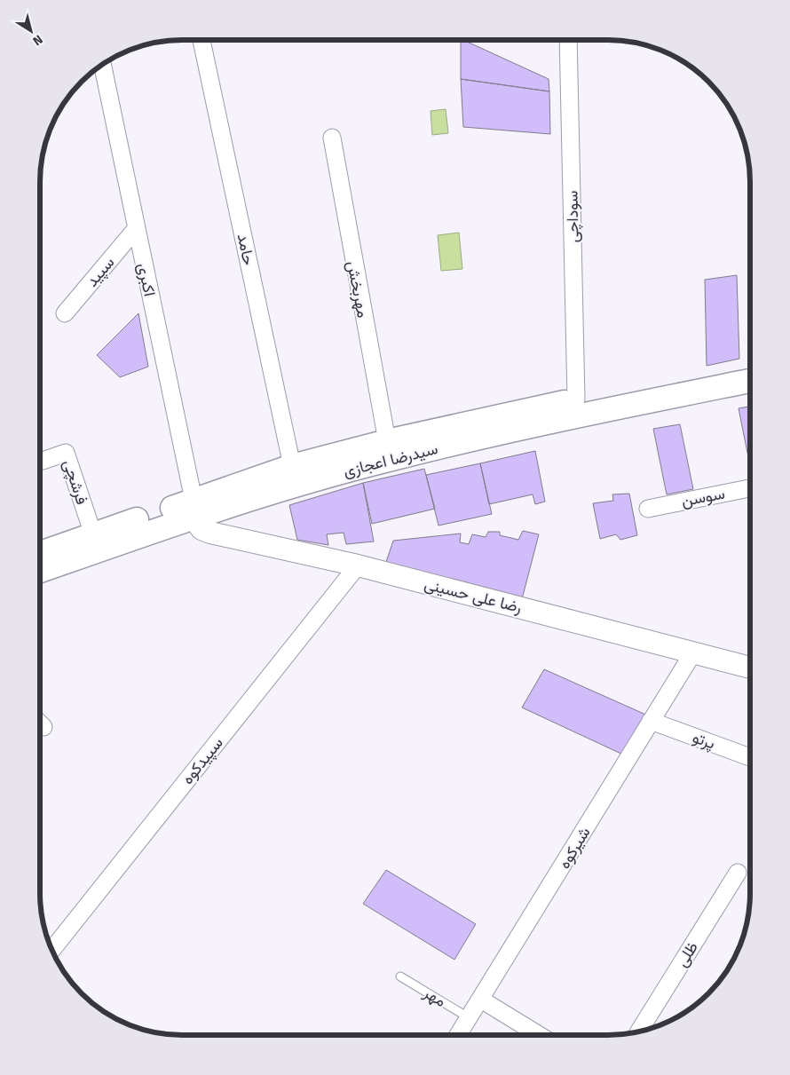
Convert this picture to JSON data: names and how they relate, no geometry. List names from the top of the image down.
{
  "streets": {
    "main road": ["سیدرضا اعجازی"],
    "street": [
      "سوداچی",
      "حامد",
      "سپید",
      "اکبری",
      "مهربخش",
      "فرشچی",
      "سوسن",
      "رضا علی حسینی",
      "پرتو",
      "سپیدکوه",
      "شیرکوه",
      "ظلی"
    ],
    "lane": ["مهر"]
  },
  "crossings": [
    ["سوداچی", "سیدرضا اعجازی"],
    ["حامد", "سیدرضا اعجازی"],
    ["سپید", "اکبری"],
    ["اکبری", "سیدرضا اعجازی"],
    ["اکبری", "رضا علی حسینی"],
    ["مهربخش", "سیدرضا اعجازی"],
    ["سیدرضا اعجازی", "فرشچی"],
    ["سیدرضا اعجازی", "رضا علی حسینی"],
    ["رضا علی حسینی", "سپیدکوه"],
    ["رضا علی حسینی", "شیرکوه"],
    ["پرتو", "شیرکوه"],
    ["شیرکوه", "مهر"]
  ],
  "north": "bottom right"
}
